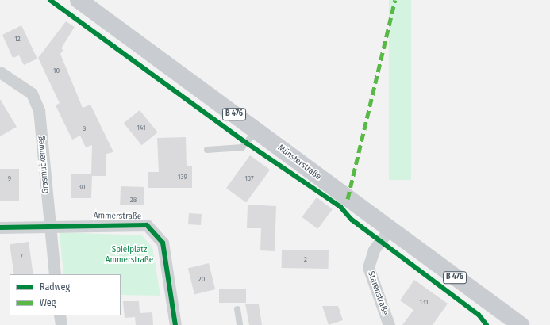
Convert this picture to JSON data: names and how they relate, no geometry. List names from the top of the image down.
{
  "streets": {
    "main road": ["B 476", "Münsterstraße"],
    "street": ["Grasmückenweg", "Ammerstraße", "Starenstraße"]
  },
  "crossings": [
    ["Münsterstraße", "Starenstraße"],
    ["Grasmückenweg", "Ammerstraße"]
  ],
  "parks": ["Spielplatz Ammerstraße"],
  "house_numbers": [
    "12",
    "10",
    "141",
    "8",
    "139",
    "9",
    "137",
    "30",
    "28",
    "7",
    "2",
    "20",
    "131"
  ],
  "legend": ["Radweg", "Weg"]
}
